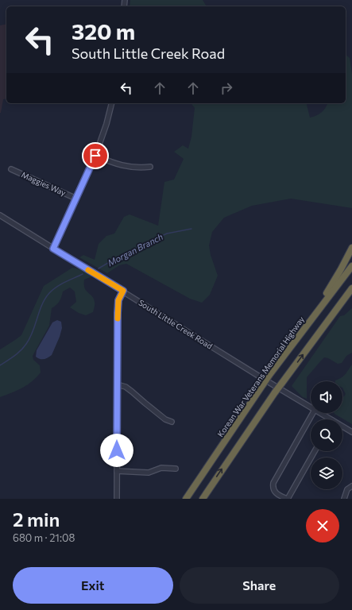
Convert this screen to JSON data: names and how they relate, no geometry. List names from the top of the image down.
{
  "streets": {
    "highway": ["Korean War Veterans Memorial Highway"],
    "street": ["Maggies Way", "South Little Creek Road"]
  },
  "water": ["Morgan Branch"],
  "page": {
    "turn": ["320 m", "South Little Creek Road"],
    "heading": ["2 min", "680 m · 21:08"],
    "buttons": ["Exit", "Share"]
  }
}
